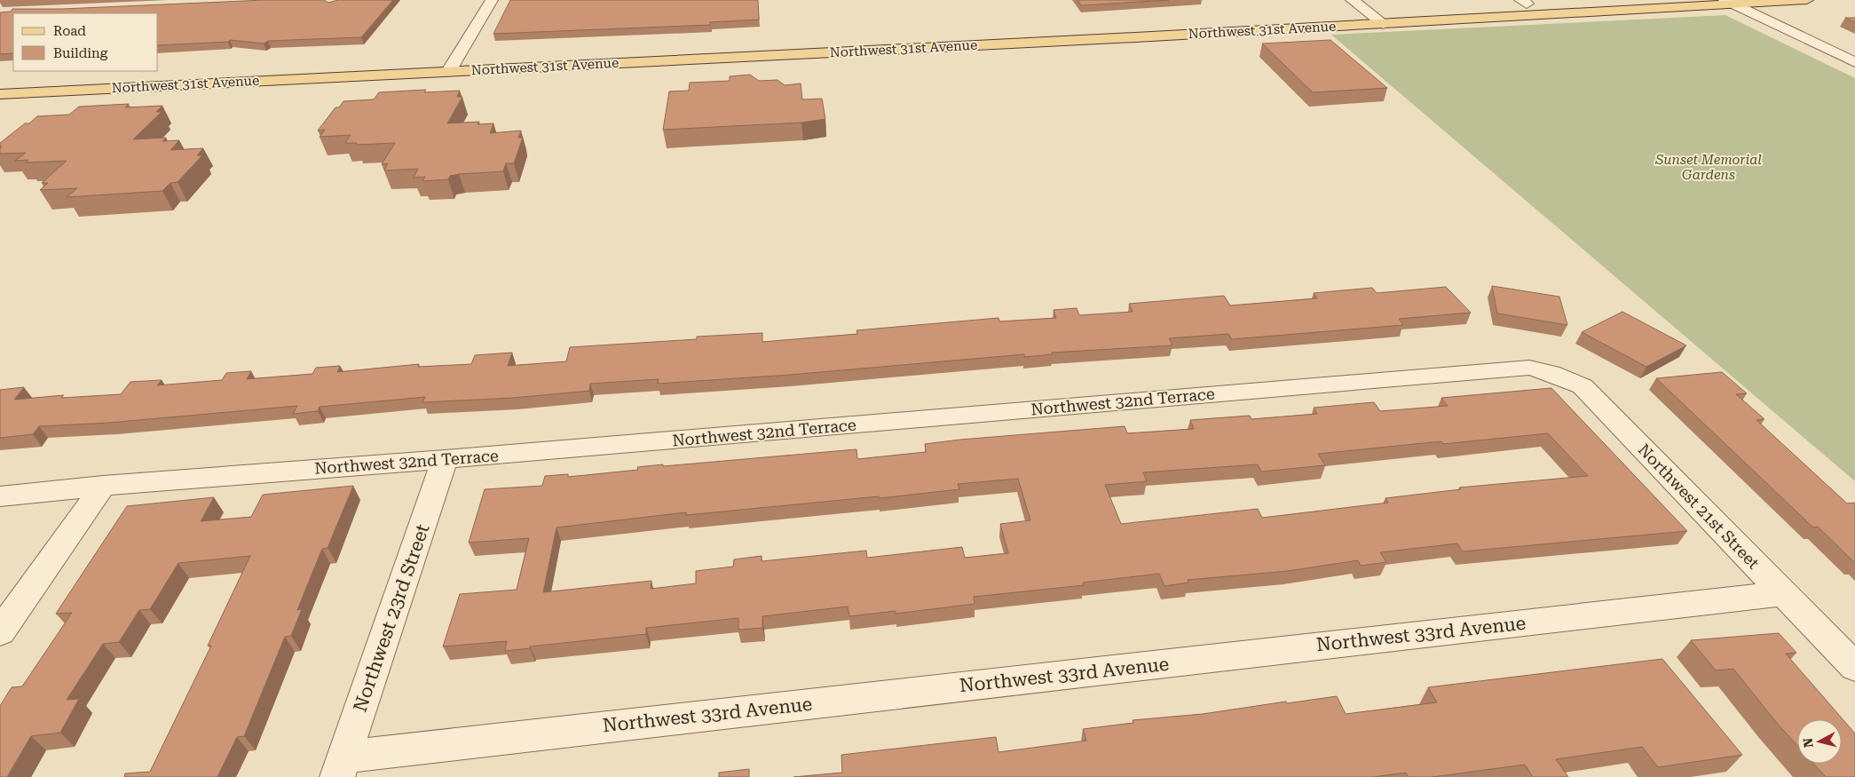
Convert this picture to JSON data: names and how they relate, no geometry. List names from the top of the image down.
{
  "streets": {
    "main road": ["Northwest 31st Avenue"],
    "street": [
      "Northwest 32nd Terrace",
      "Northwest 21st Street",
      "Northwest 23rd Street",
      "Northwest 33rd Avenue"
    ]
  },
  "crossings": [
    ["Northwest 32nd Terrace", "Northwest 21st Street"],
    ["Northwest 32nd Terrace", "Northwest 23rd Street"],
    ["Northwest 21st Street", "Northwest 33rd Avenue"],
    ["Northwest 23rd Street", "Northwest 33rd Avenue"]
  ],
  "parks": ["Sunset Memorial Gardens"],
  "legend": ["Road", "Building"],
  "north": "left"
}
